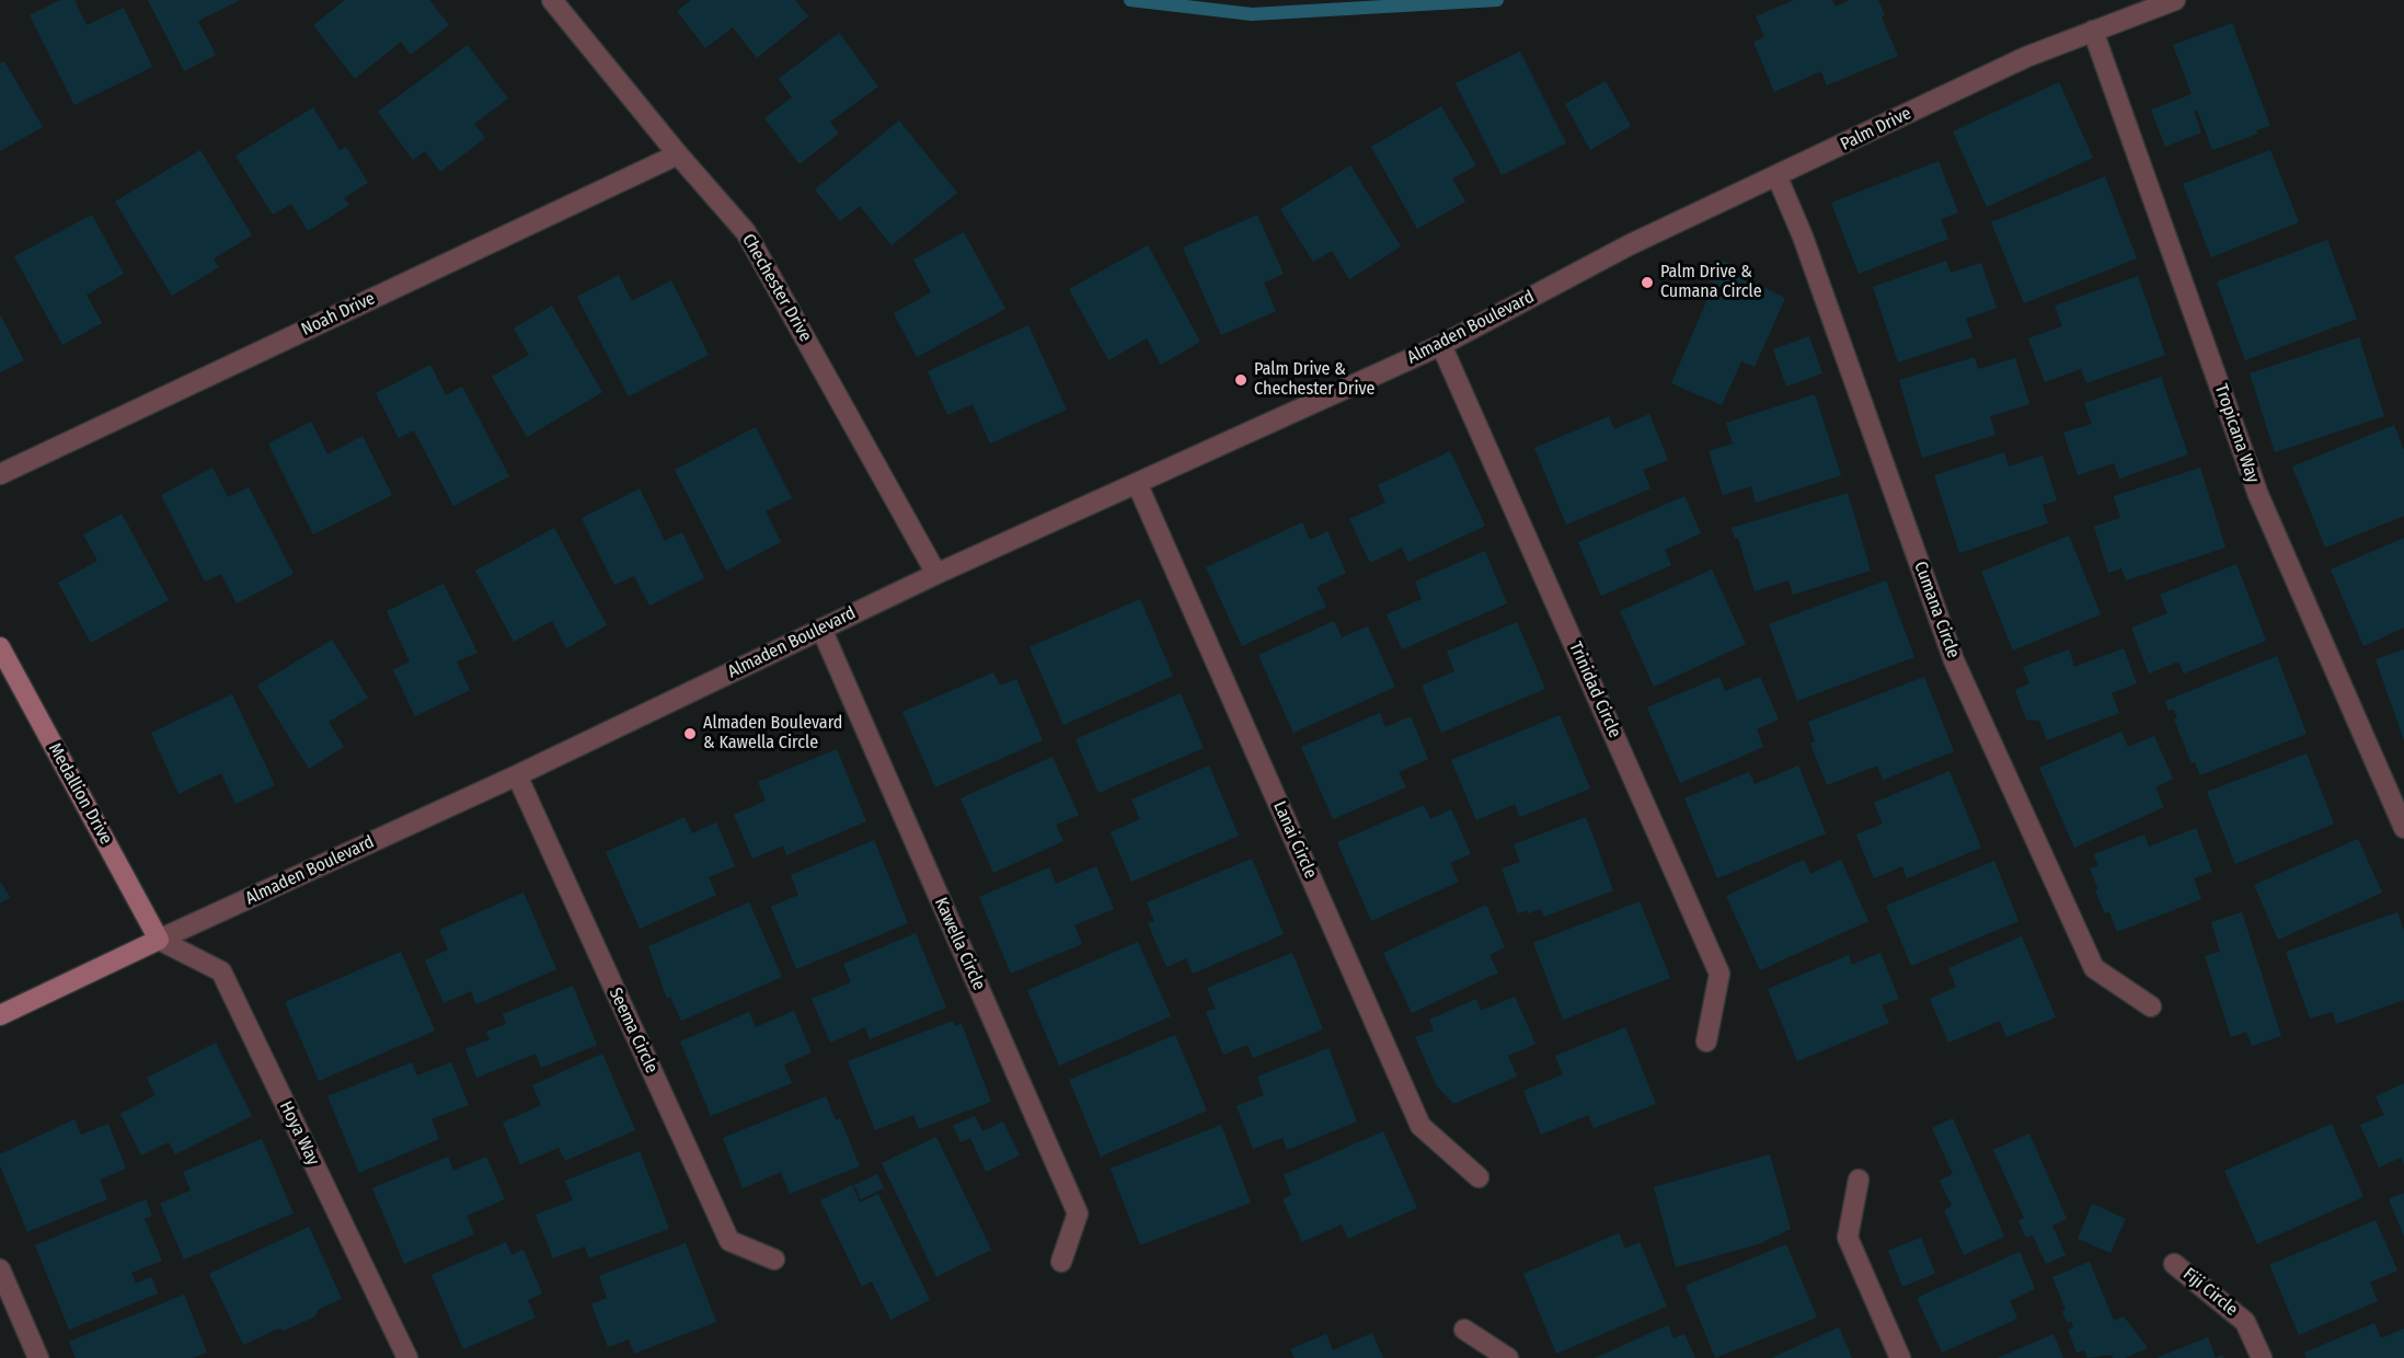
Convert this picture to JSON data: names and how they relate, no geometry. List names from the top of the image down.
{
  "streets": {
    "street": [
      "Palm Drive",
      "Chechester Drive",
      "Noah Drive",
      "Almaden Boulevard",
      "Tropicana Way",
      "Cumana Circle",
      "Trinidad Circle",
      "Medallion Drive",
      "Lanai Circle",
      "Kawella Circle",
      "Seema Circle",
      "Hoya Way",
      "Fiji Circle"
    ]
  },
  "crossings": [
    ["Palm Drive", "Almaden Boulevard"],
    ["Palm Drive", "Tropicana Way"],
    ["Palm Drive", "Cumana Circle"],
    ["Chechester Drive", "Noah Drive"],
    ["Chechester Drive", "Almaden Boulevard"],
    ["Almaden Boulevard", "Trinidad Circle"],
    ["Almaden Boulevard", "Medallion Drive"],
    ["Almaden Boulevard", "Lanai Circle"],
    ["Almaden Boulevard", "Kawella Circle"],
    ["Almaden Boulevard", "Seema Circle"],
    ["Almaden Boulevard", "Hoya Way"],
    ["Medallion Drive", "Hoya Way"]
  ],
  "places": ["Palm Drive & Cumana Circle", "Palm Drive & Chechester Drive", "Almaden Boulevard & Kawella Circle"]
}
